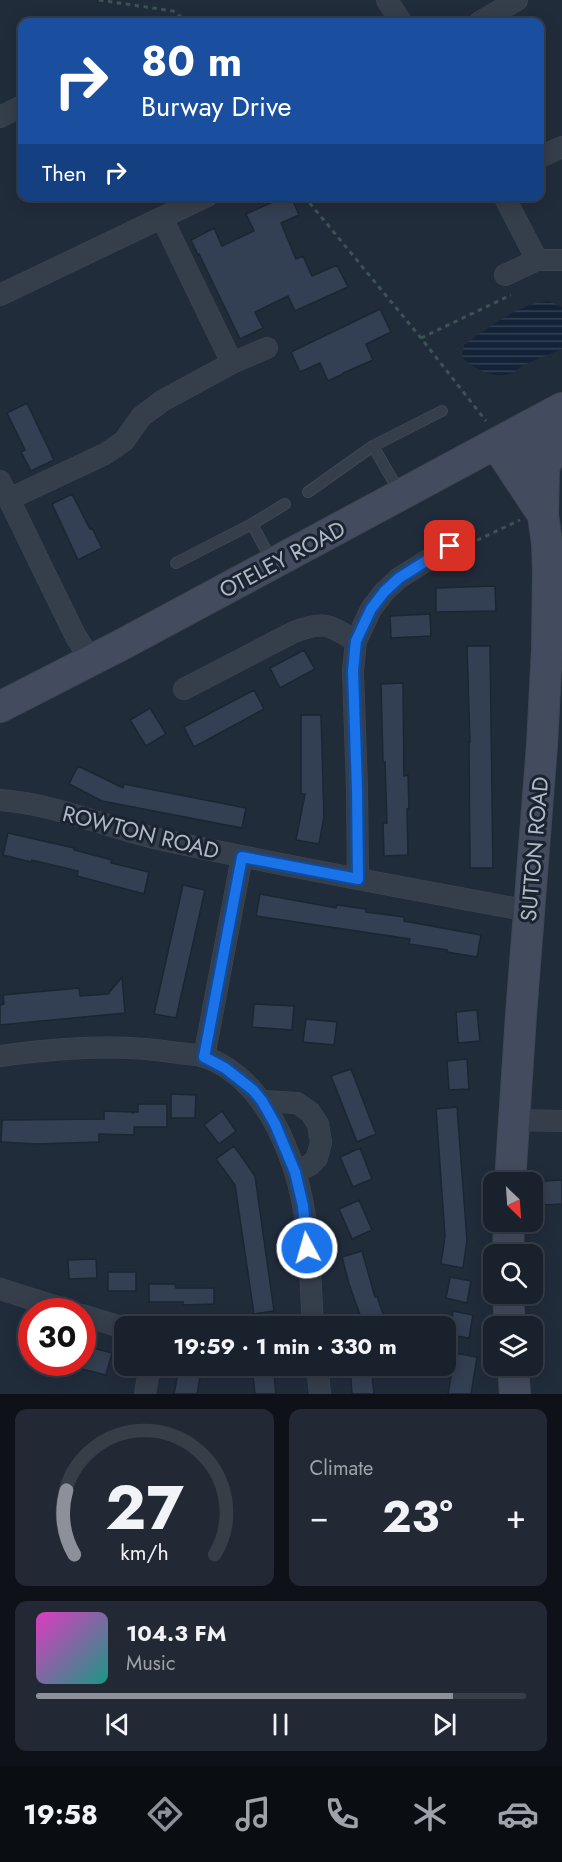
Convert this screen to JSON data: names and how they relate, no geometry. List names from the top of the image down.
{
  "streets": {
    "street": ["OTELEY ROAD", "ROWTON ROAD", "SUTTON ROAD"]
  },
  "crossings": [
    ["OTELEY ROAD", "SUTTON ROAD"],
    ["ROWTON ROAD", "SUTTON ROAD"]
  ],
  "north": "bottom right",
  "page": {
    "turn": ["80 m", "Burway Drive"],
    "then": "Then",
    "limit": "30",
    "trip": "19:59 · 1 min · 330 m",
    "tile": "Climate",
    "heat": ["−", "23°", "+"],
    "song": ["104.3 FM", "Music"],
    "tabs": "19:58",
    "gauge": ["27", "km/h"]
  }
}
